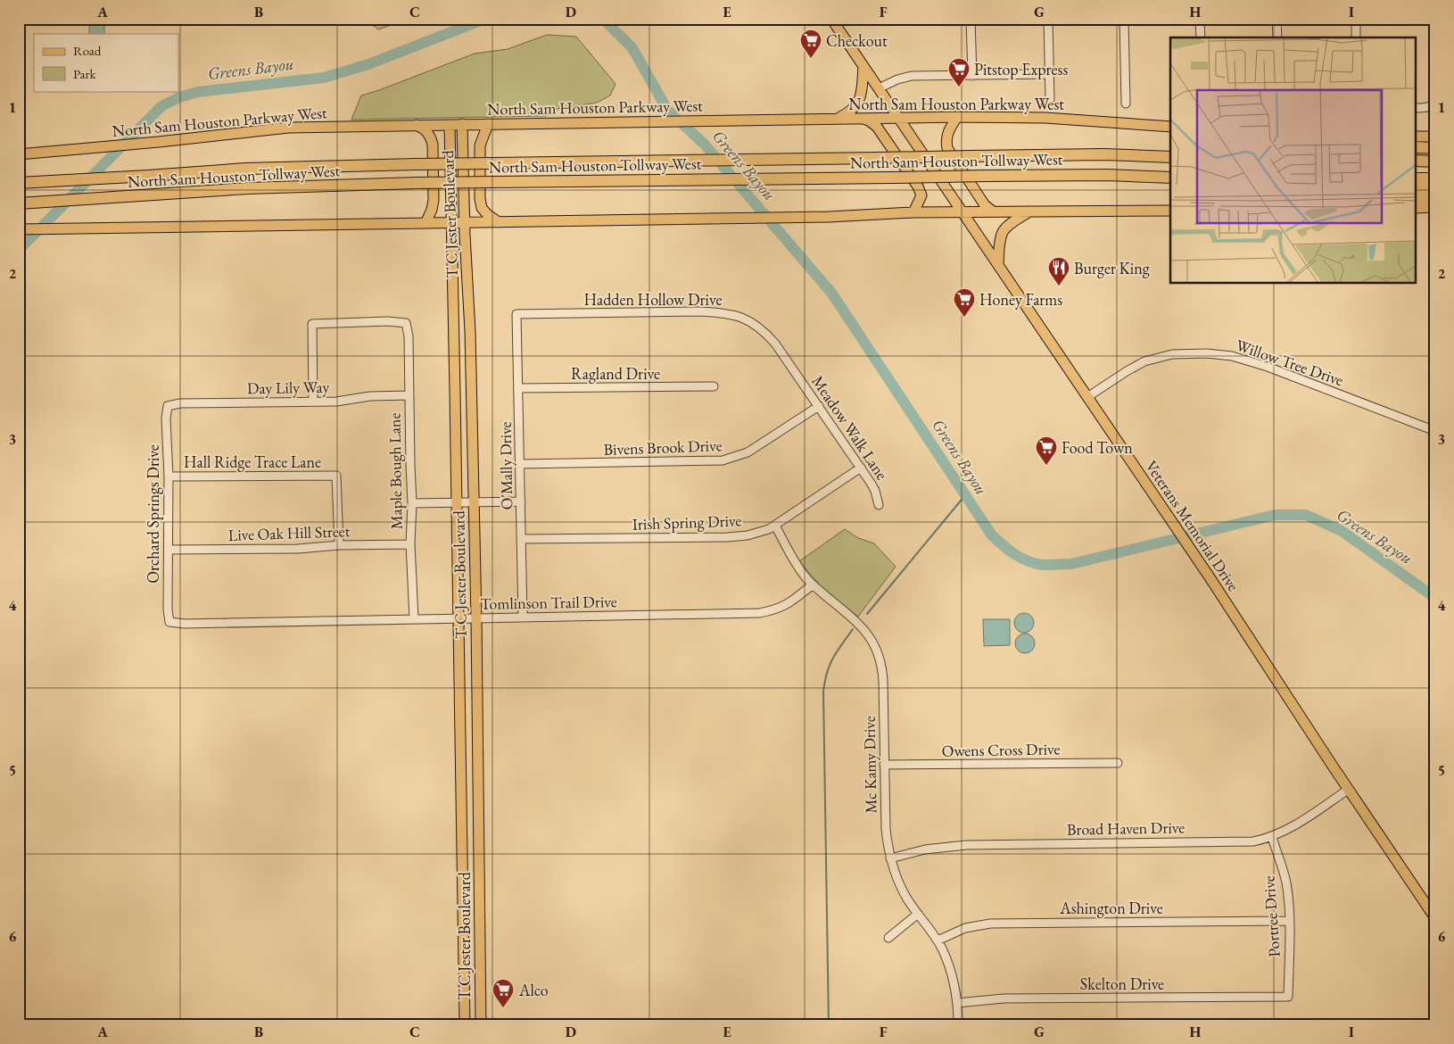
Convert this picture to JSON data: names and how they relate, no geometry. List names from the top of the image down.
{
  "streets": {
    "highway": ["North Sam Houston Tollway West"],
    "main road": ["North Sam Houston Parkway West", "T C Jester Boulevard", "Veterans Memorial Drive"],
    "street": [
      "Hadden Hollow Drive",
      "Willow Tree Drive",
      "Ragland Drive",
      "Day Lily Way",
      "Meadow Walk Lane",
      "Bivens Brook Drive",
      "Hall Ridge Trace Lane",
      "O'Mally Drive",
      "Maple Bough Lane",
      "Orchard Springs Drive",
      "Irish Spring Drive",
      "Live Oak Hill Street",
      "Tomlinson Trail Drive",
      "Owens Cross Drive",
      "Mc Kamy Drive",
      "Broad Haven Drive",
      "Ashington Drive",
      "Portree Drive",
      "Skelton Drive"
    ]
  },
  "crossings": [
    ["North Sam Houston Parkway West", "T C Jester Boulevard"],
    ["North Sam Houston Parkway West", "Veterans Memorial Drive"],
    ["T C Jester Boulevard", "Tomlinson Trail Drive"],
    ["Hadden Hollow Drive", "Meadow Walk Lane"],
    ["Hadden Hollow Drive", "O'Mally Drive"],
    ["Willow Tree Drive", "Veterans Memorial Drive"],
    ["Ragland Drive", "O'Mally Drive"],
    ["Day Lily Way", "Maple Bough Lane"],
    ["Day Lily Way", "Orchard Springs Drive"],
    ["Meadow Walk Lane", "Bivens Brook Drive"],
    ["Meadow Walk Lane", "Irish Spring Drive"],
    ["Bivens Brook Drive", "O'Mally Drive"],
    ["Hall Ridge Trace Lane", "Orchard Springs Drive"],
    ["Hall Ridge Trace Lane", "Live Oak Hill Street"],
    ["O'Mally Drive", "Irish Spring Drive"],
    ["O'Mally Drive", "Tomlinson Trail Drive"],
    ["Maple Bough Lane", "Live Oak Hill Street"],
    ["Maple Bough Lane", "Tomlinson Trail Drive"],
    ["Orchard Springs Drive", "Live Oak Hill Street"],
    ["Orchard Springs Drive", "Tomlinson Trail Drive"],
    ["Irish Spring Drive", "Mc Kamy Drive"],
    ["Veterans Memorial Drive", "Broad Haven Drive"],
    ["Tomlinson Trail Drive", "Mc Kamy Drive"],
    ["Owens Cross Drive", "Mc Kamy Drive"],
    ["Mc Kamy Drive", "Broad Haven Drive"],
    ["Mc Kamy Drive", "Ashington Drive"],
    ["Mc Kamy Drive", "Skelton Drive"],
    ["Broad Haven Drive", "Portree Drive"],
    ["Ashington Drive", "Portree Drive"],
    ["Portree Drive", "Skelton Drive"]
  ],
  "water": ["Greens Bayou"],
  "places": {
    "supermarket": [
      "Checkout",
      "Pitstop Express",
      "Honey Farms",
      "Food Town",
      "Alco"
    ],
    "restaurant": ["Burger King"]
  },
  "legend": ["Road", "Park"],
  "grid": {
    "columns": [
      "A",
      "B",
      "C",
      "D",
      "E",
      "F",
      "G",
      "H",
      "I"
    ],
    "rows": [
      "1",
      "2",
      "3",
      "4",
      "5",
      "6"
    ]
  }
}
